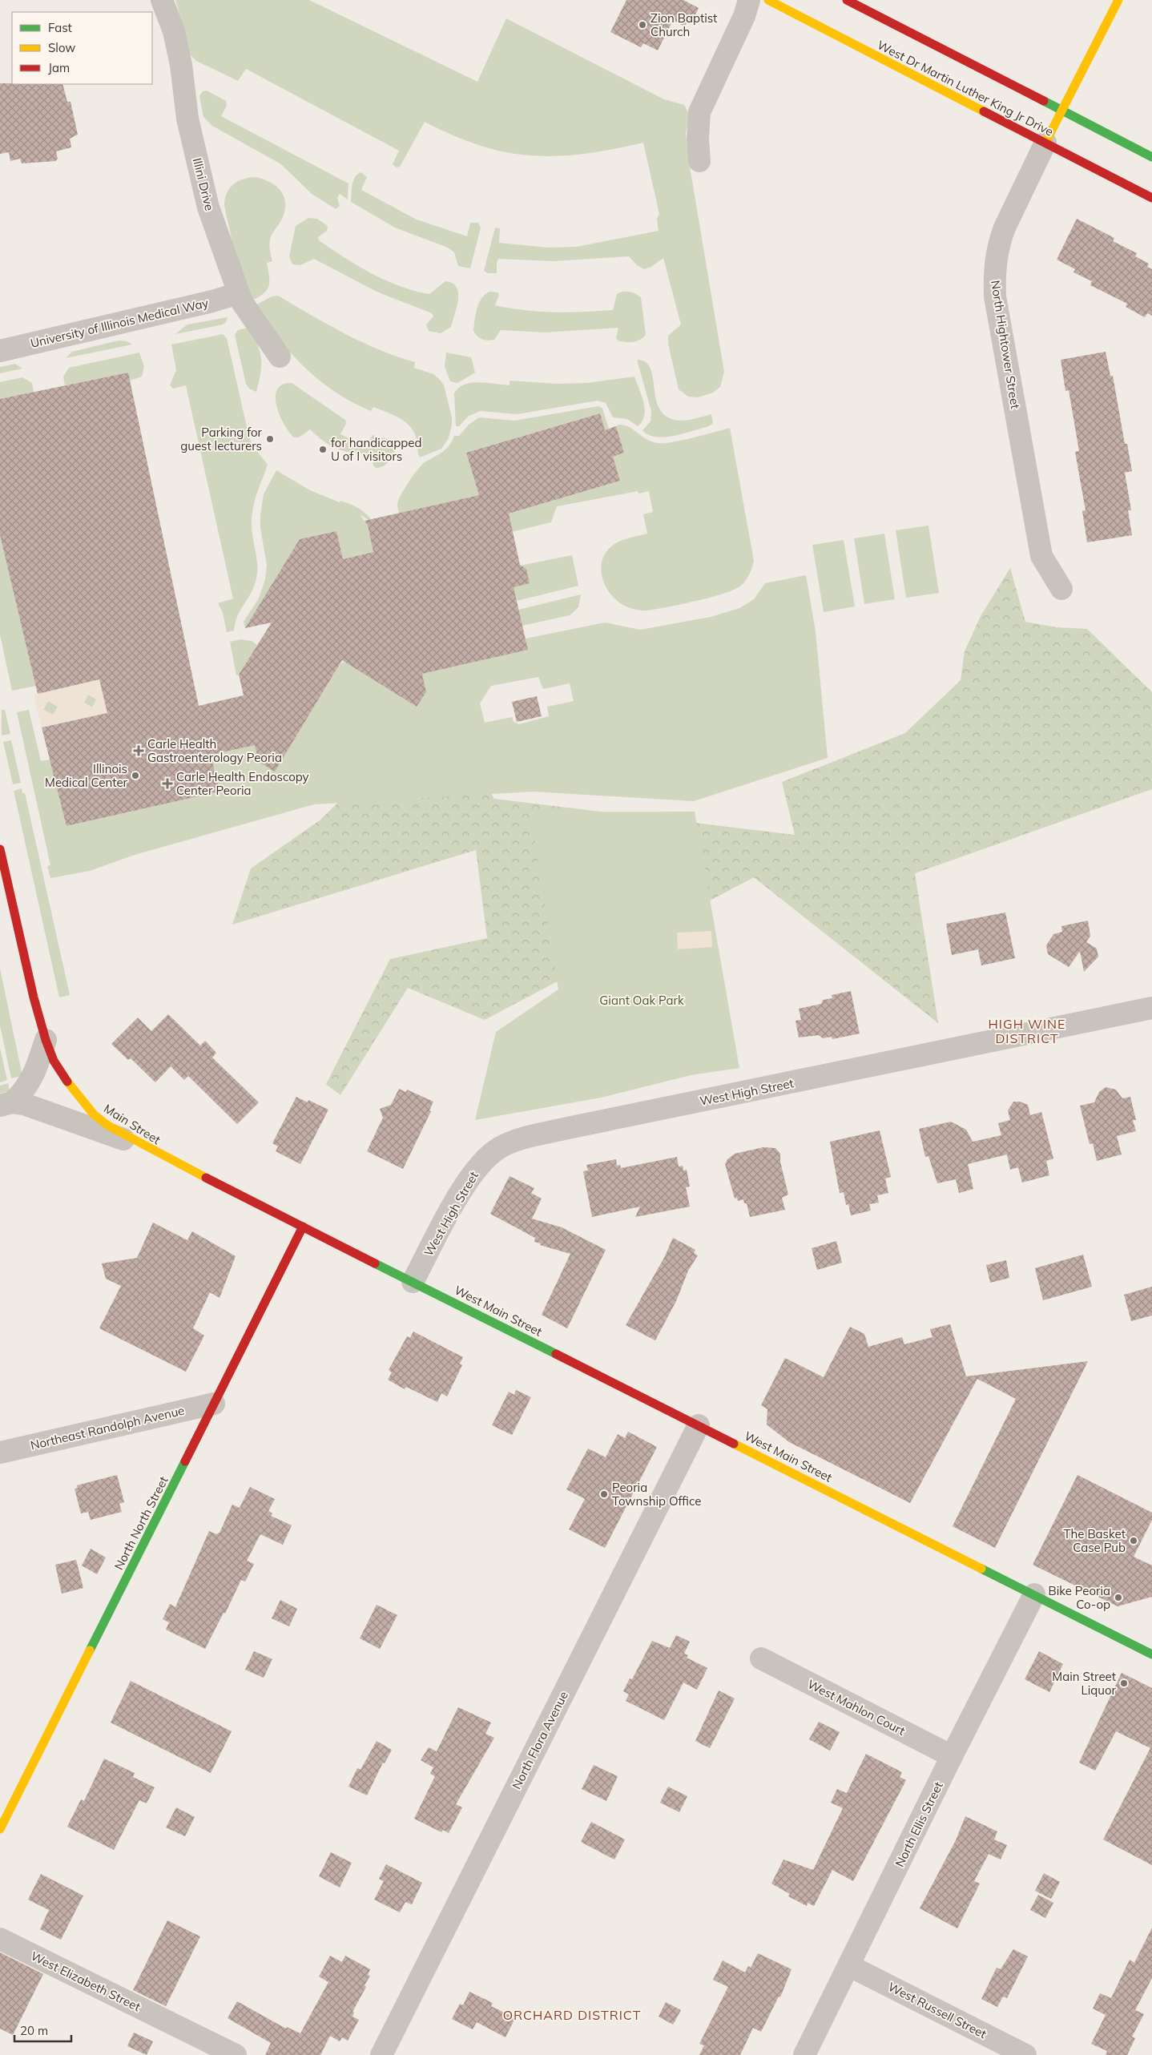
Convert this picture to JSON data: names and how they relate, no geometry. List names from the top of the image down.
{
  "streets": {
    "main road": [
      "West Dr Martin Luther King Jr Drive",
      "North Hightower Street",
      "Main Street",
      "West Main Street",
      "North North Street"
    ],
    "street": [
      "Illini Drive",
      "University of Illinois Medical Way",
      "West High Street",
      "Northeast Randolph Avenue",
      "West Mahlon Court",
      "North Flora Avenue",
      "North Ellis Street",
      "West Elizabeth Street",
      "West Russell Street"
    ]
  },
  "crossings": [
    ["West Dr Martin Luther King Jr Drive", "North Hightower Street"],
    ["Illini Drive", "University of Illinois Medical Way"],
    ["West High Street", "Main Street"],
    ["West High Street", "West Main Street"],
    ["Main Street", "West Main Street"],
    ["Main Street", "North North Street"],
    ["West Main Street", "North Flora Avenue"],
    ["West Main Street", "North Ellis Street"],
    ["Northeast Randolph Avenue", "North North Street"],
    ["West Mahlon Court", "North Ellis Street"],
    ["North Ellis Street", "West Russell Street"]
  ],
  "districts": ["HIGH WINE DISTRICT", "ORCHARD DISTRICT"],
  "parks": ["Giant Oak Park"],
  "places": {
    "other": [
      "Zion Baptist Church",
      "Parking for guest lecturers",
      "for handicapped U of I visitors",
      "Illinois Medical Center",
      "Peoria Township Office",
      "The Basket Case Pub",
      "Bike Peoria Co-op",
      "Main Street Liquor"
    ],
    "health": ["Carle Health Gastroenterology Peoria", "Carle Health Endoscopy Center Peoria"]
  },
  "legend": ["Fast", "Slow", "Jam"],
  "scale_bar": "20 m"
}
